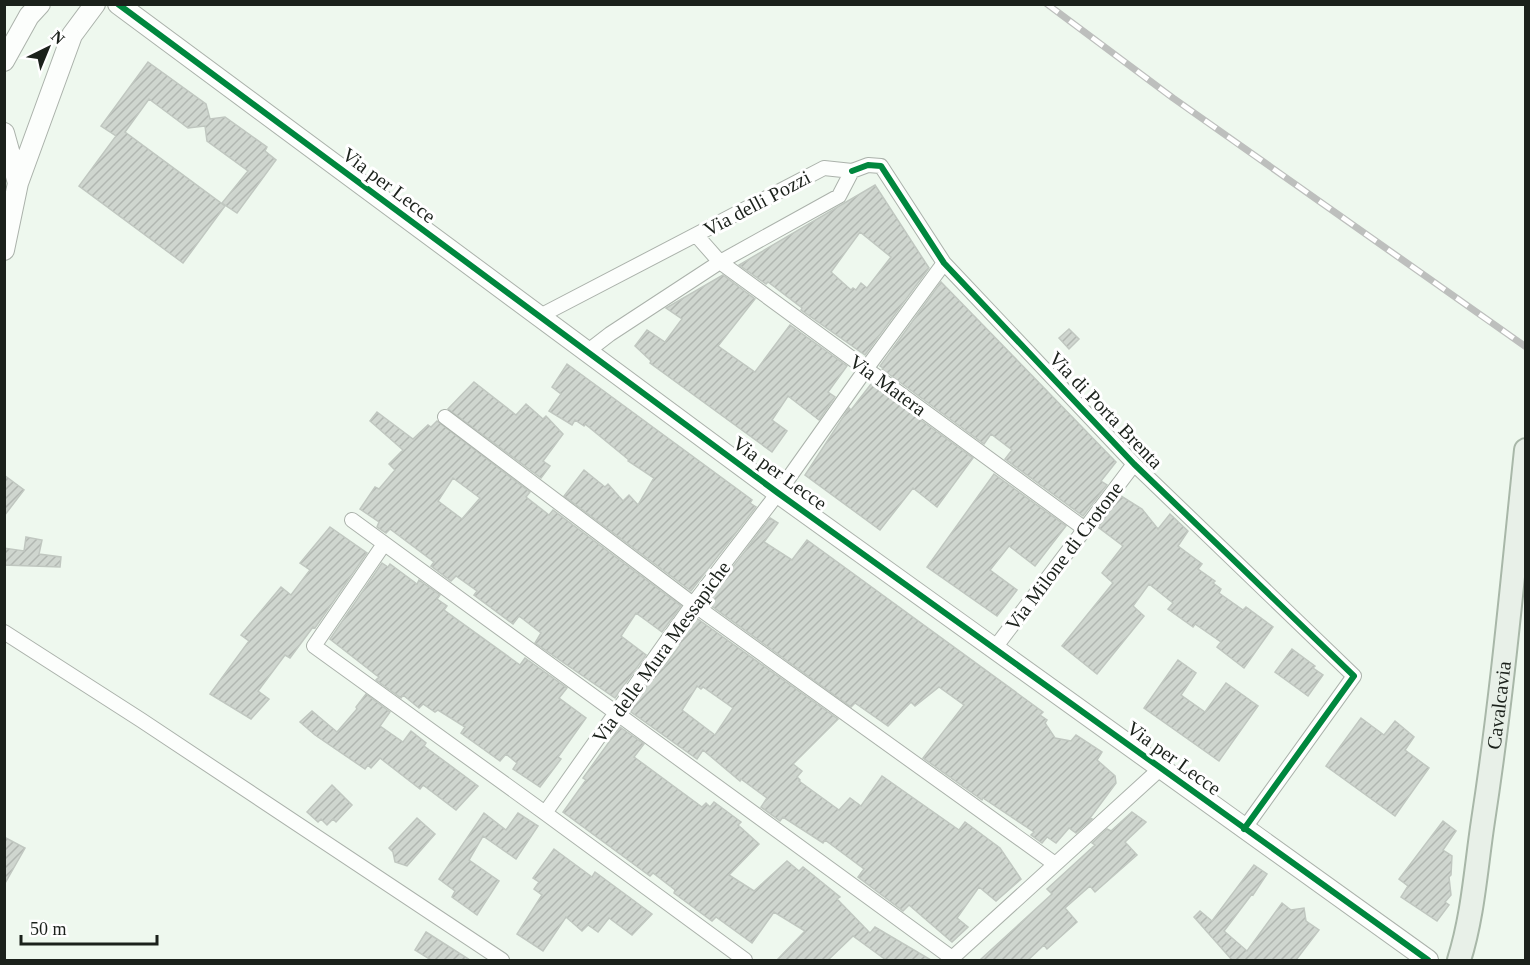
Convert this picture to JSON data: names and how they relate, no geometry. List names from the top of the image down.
{
  "streets": {
    "main road": ["Cavalcavia"],
    "street": [
      "Via per Lecce",
      "Via delli Pozzi",
      "Via Matera",
      "Via di Porta Brenta",
      "Via Milone di Crotone",
      "Via delle Mura Messapiche"
    ]
  },
  "crossings": [
    ["Via per Lecce", "Via delli Pozzi"],
    ["Via per Lecce", "Via di Porta Brenta"],
    ["Via per Lecce", "Via Milone di Crotone"],
    ["Via per Lecce", "Via delle Mura Messapiche"],
    ["Via delli Pozzi", "Via Matera"],
    ["Via delli Pozzi", "Via di Porta Brenta"],
    ["Via Matera", "Via Milone di Crotone"],
    ["Via Matera", "Via delle Mura Messapiche"],
    ["Via di Porta Brenta", "Via Milone di Crotone"],
    ["Via di Porta Brenta", "Via delle Mura Messapiche"]
  ],
  "scale_bar": "50 m",
  "north": "top right"
}
